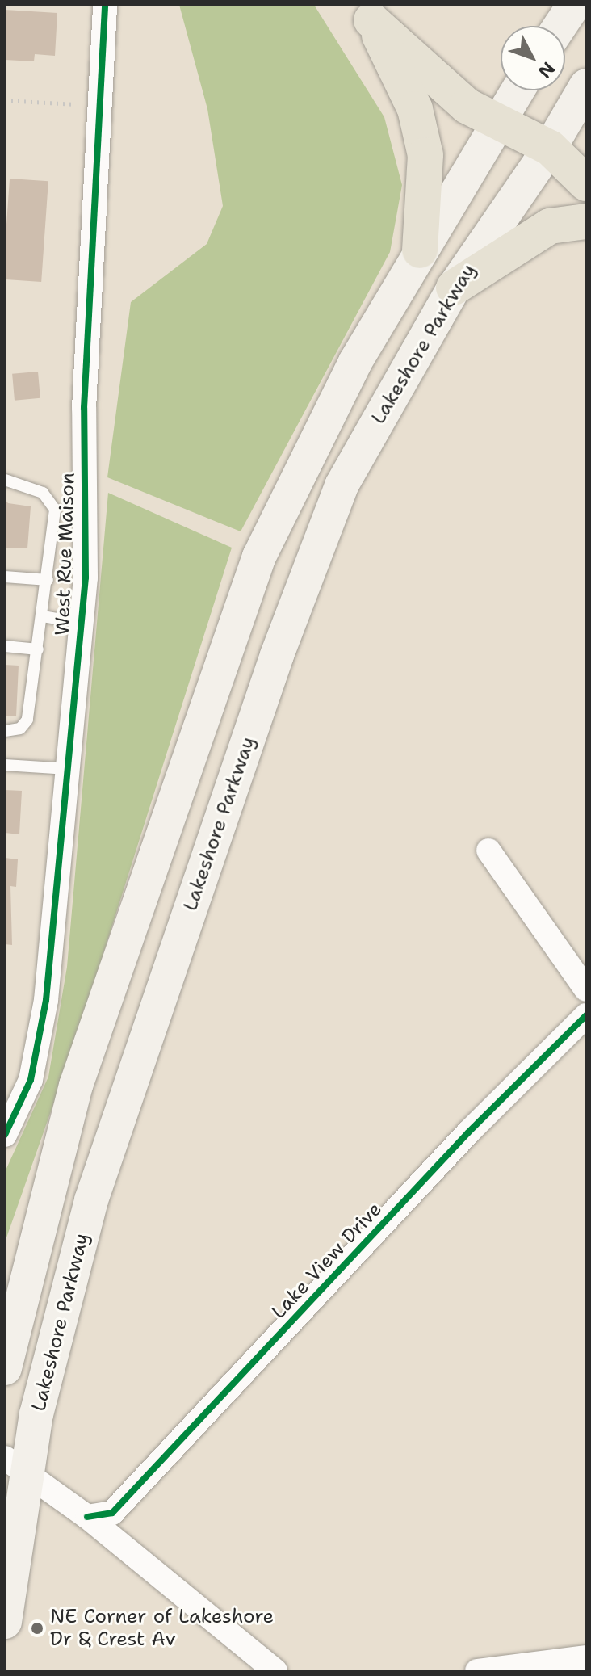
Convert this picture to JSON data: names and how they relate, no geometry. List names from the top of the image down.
{
  "streets": {
    "main road": ["Lakeshore Parkway"],
    "street": ["West Rue Maison", "Lake View Drive"]
  },
  "places": ["NE Corner of Lakeshore Dr & Crest Av"],
  "north": "bottom right"
}
